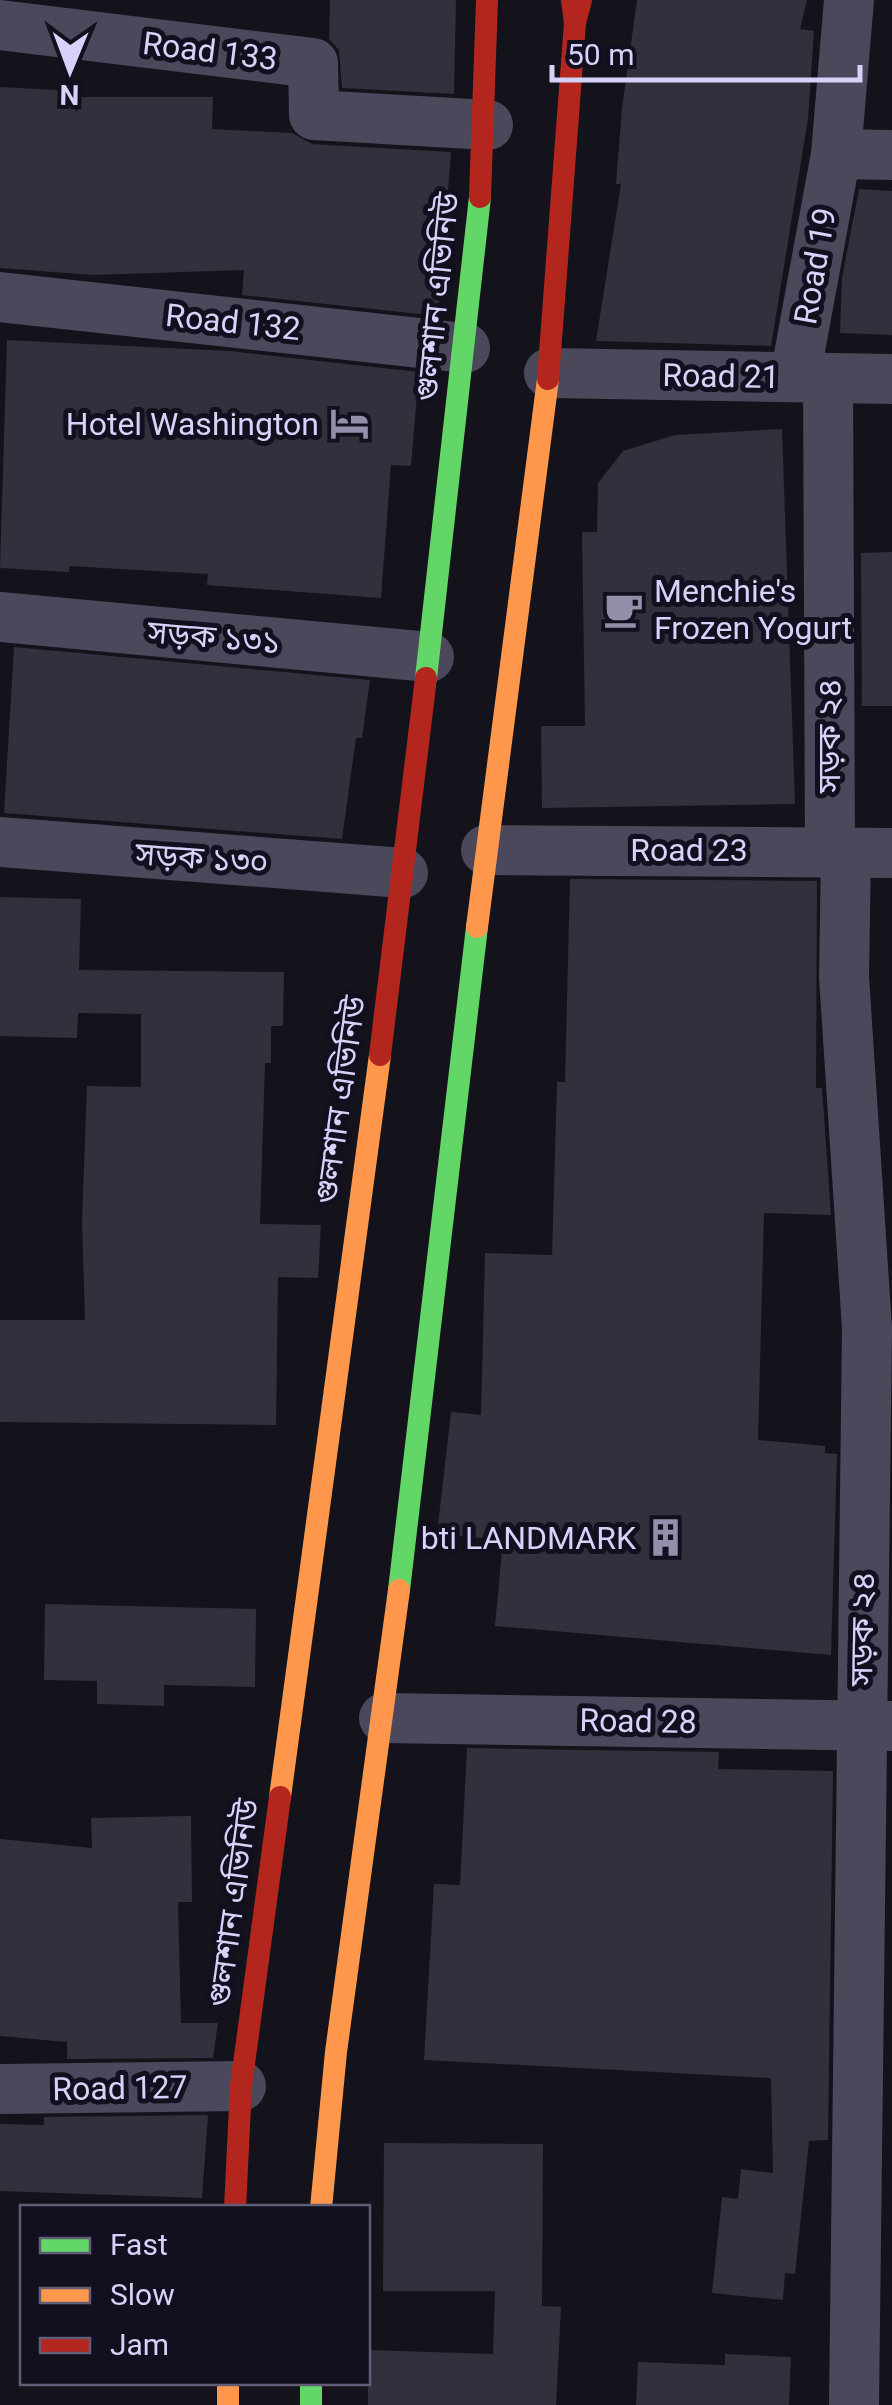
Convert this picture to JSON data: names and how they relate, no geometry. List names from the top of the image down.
{
  "streets": {
    "main road": ["গুলশান এভিনিউ"],
    "street": [
      "Road 133",
      "Road 19",
      "Road 132",
      "Road 21",
      "সড়ক ১৩১",
      "সড়ক ২৪",
      "Road 23",
      "সড়ক ১৩০",
      "Road 28",
      "Road 127"
    ]
  },
  "crossings": [
    ["Road 133", "গুলশান এভিনিউ"],
    ["Road 19", "Road 21"],
    ["Road 19", "সড়ক ২৪"],
    ["গুলশান এভিনিউ", "Road 132"],
    ["গুলশান এভিনিউ", "সড়ক ১৩১"],
    ["গুলশান এভিনিউ", "সড়ক ১৩০"],
    ["গুলশান এভিনিউ", "Road 127"],
    ["Road 21", "সড়ক ২৪"],
    ["সড়ক ২৪", "Road 23"],
    ["সড়ক ২৪", "Road 28"]
  ],
  "places": {
    "hotel": ["Hotel Washington"],
    "cafe": ["Menchie's Frozen Yogurt"],
    "building": ["bti LANDMARK"]
  },
  "legend": ["Fast", "Slow", "Jam"],
  "scale_bar": "50 m",
  "north": "bottom"
}
